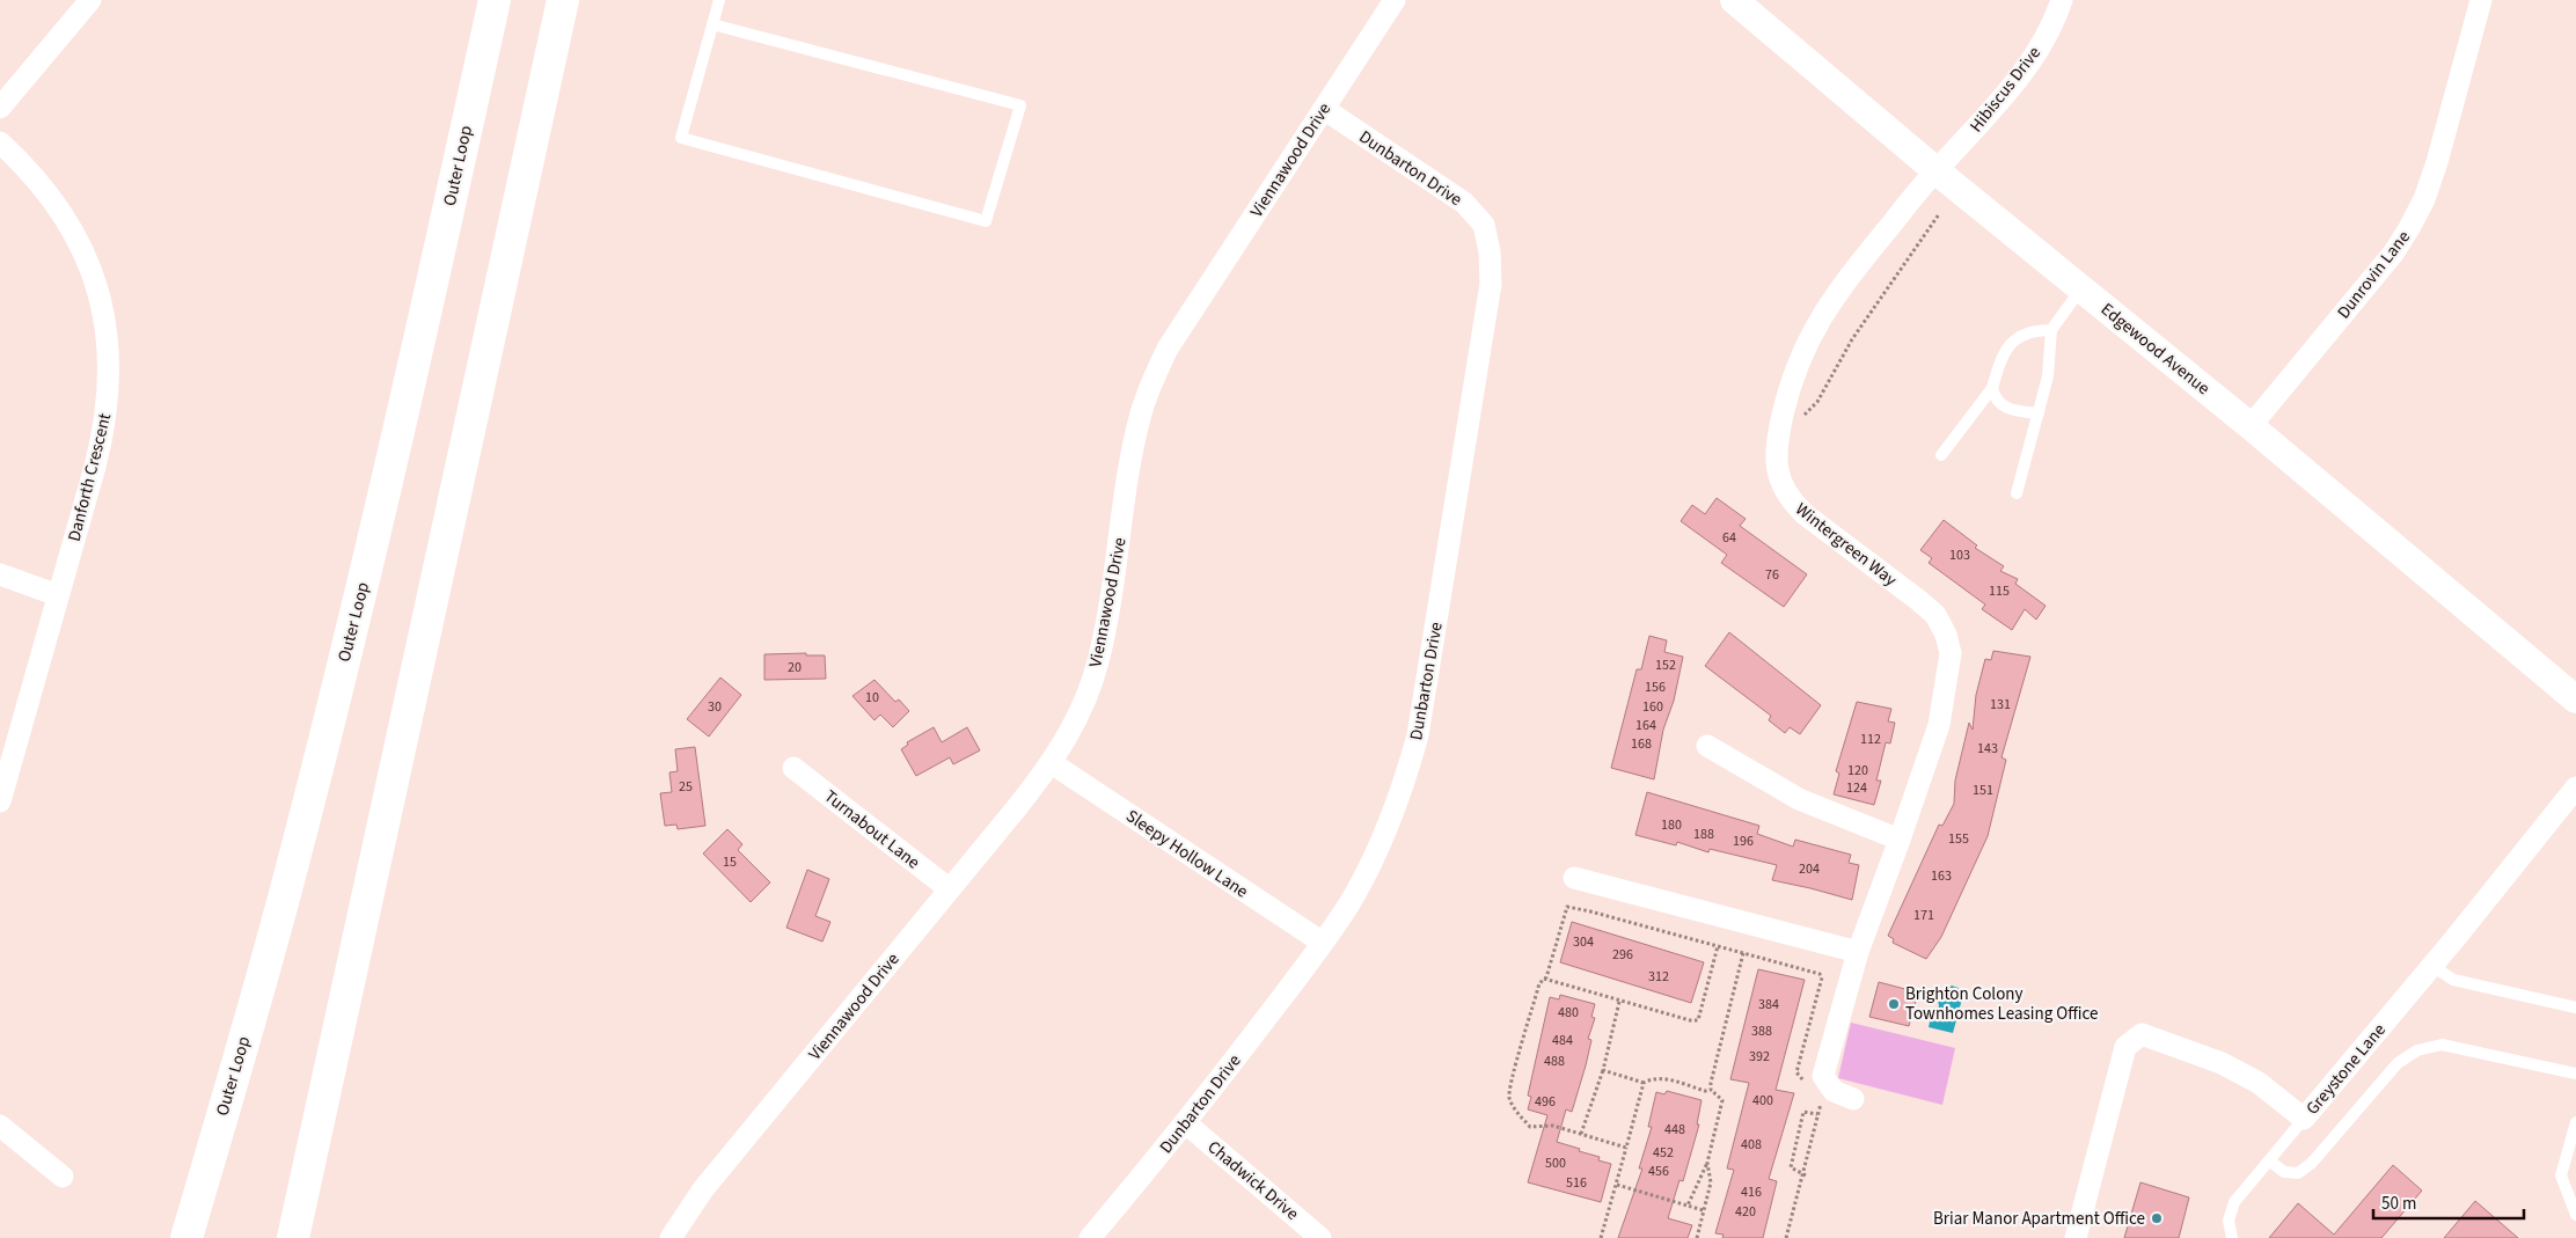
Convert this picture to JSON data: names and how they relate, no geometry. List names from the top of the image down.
{
  "streets": {
    "highway": ["Outer Loop"],
    "street": [
      "Hibiscus Drive",
      "Viennawood Drive",
      "Dunbarton Drive",
      "Dunrovin Lane",
      "Edgewood Avenue",
      "Danforth Crescent",
      "Wintergreen Way",
      "Turnabout Lane",
      "Sleepy Hollow Lane",
      "Greystone Lane",
      "Chadwick Drive"
    ]
  },
  "crossings": [
    ["Hibiscus Drive", "Edgewood Avenue"],
    ["Hibiscus Drive", "Wintergreen Way"],
    ["Viennawood Drive", "Dunbarton Drive"],
    ["Viennawood Drive", "Turnabout Lane"],
    ["Viennawood Drive", "Sleepy Hollow Lane"],
    ["Dunbarton Drive", "Sleepy Hollow Lane"],
    ["Dunbarton Drive", "Chadwick Drive"],
    ["Dunrovin Lane", "Edgewood Avenue"],
    ["Edgewood Avenue", "Wintergreen Way"]
  ],
  "places": ["Brighton Colony Townhomes Leasing Office", "Briar Manor Apartment Office"],
  "house_numbers": [
    "64",
    "103",
    "76",
    "115",
    "152",
    "20",
    "156",
    "10",
    "131",
    "30",
    "160",
    "164",
    "112",
    "168",
    "143",
    "120",
    "25",
    "124",
    "151",
    "180",
    "188",
    "155",
    "196",
    "15",
    "204",
    "163",
    "171",
    "304",
    "296",
    "312",
    "384",
    "480",
    "388",
    "484",
    "392",
    "488",
    "400",
    "496",
    "448",
    "408",
    "452",
    "500",
    "456",
    "516",
    "416",
    "420"
  ],
  "scale_bar": "50 m"
}
